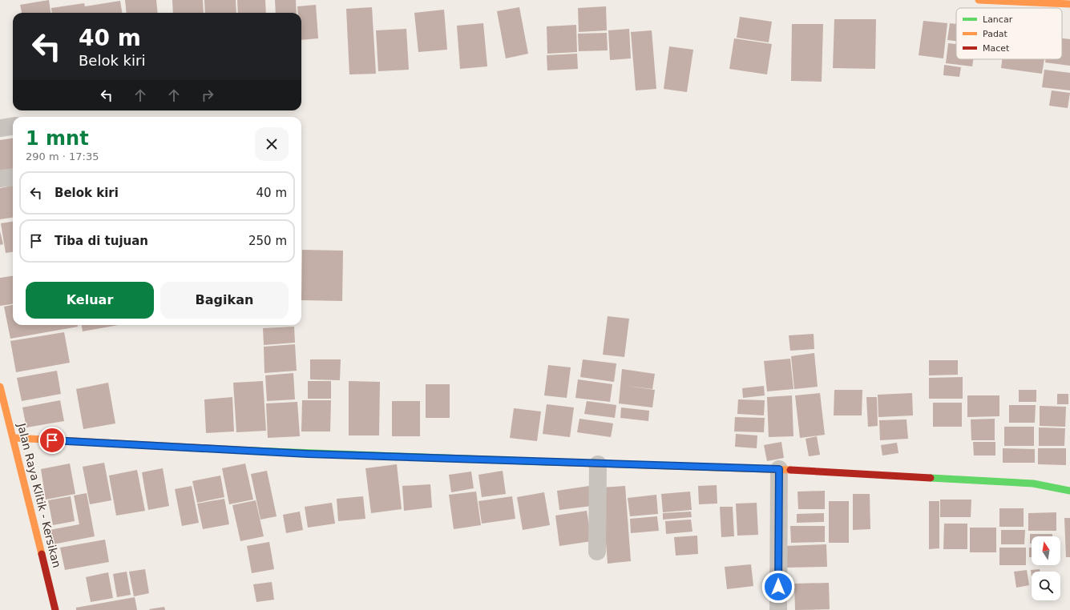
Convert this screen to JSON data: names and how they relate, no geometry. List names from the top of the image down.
{
  "streets": {
    "street": ["Jalan Raya Klitik - Kersikan"]
  },
  "legend": ["Lancar", "Padat", "Macet"],
  "north": "top",
  "page": {
    "turn": ["40 m", "Belok kiri"],
    "heading": ["1 mnt", "290 m · 17:35"],
    "list": [
      {
        "name": "Belok kiri",
        "value": "40 m"
      },
      {
        "name": "Tiba di tujuan",
        "value": "250 m"
      }
    ],
    "buttons": ["Keluar", "Bagikan"]
  }
}
